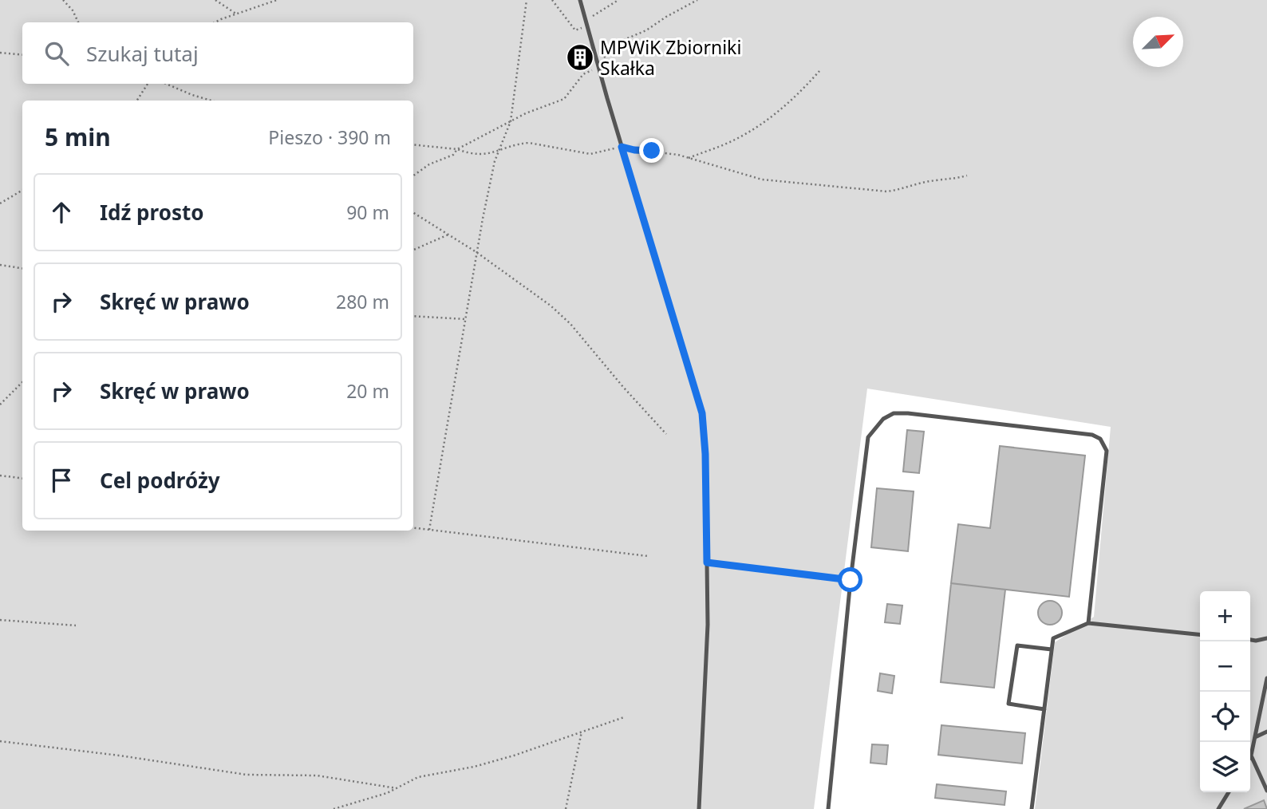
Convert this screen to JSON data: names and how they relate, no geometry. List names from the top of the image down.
{
  "places": {
    "building": ["MPWiK Zbiorniki Skałka"]
  },
  "north": "top right",
  "page": {
    "search": "Szukaj tutaj",
    "heading": ["5 min", "Pieszo · 390 m"],
    "list": [
      ["Idź prosto", "90 m"],
      ["Skręć w prawo", "280 m"],
      ["Skręć w prawo", "20 m"],
      "Cel podróży"
    ],
    "map_buttons": ["+", "−"]
  }
}
